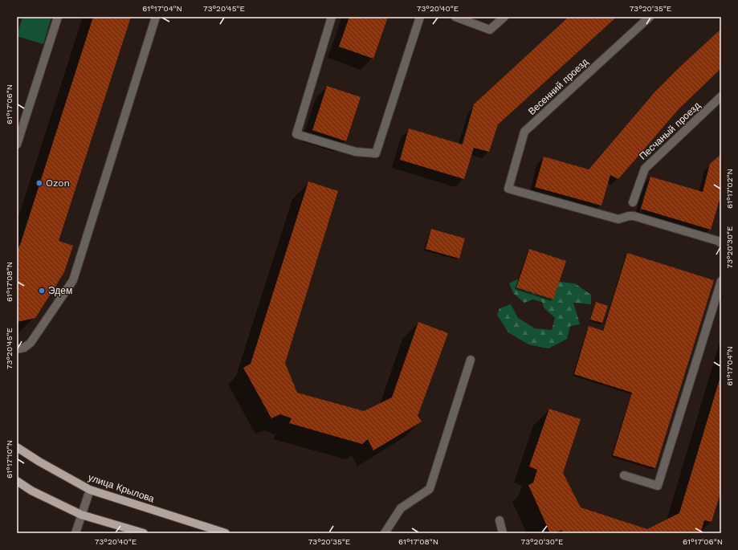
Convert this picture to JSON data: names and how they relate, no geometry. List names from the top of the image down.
{
  "streets": {
    "main road": ["улица Крылова"],
    "street": ["Весенний проезд", "Песчаный проезд"]
  },
  "places": ["Ozon", "Эдем"],
  "coordinates": [
    "61°17'04\"N",
    "73°20'45\"E",
    "73°20'40\"E",
    "73°20'35\"E",
    "61°17'06\"N",
    "61°17'02\"N",
    "73°20'30\"E",
    "61°17'08\"N",
    "61°17'10\"N"
  ]
}
